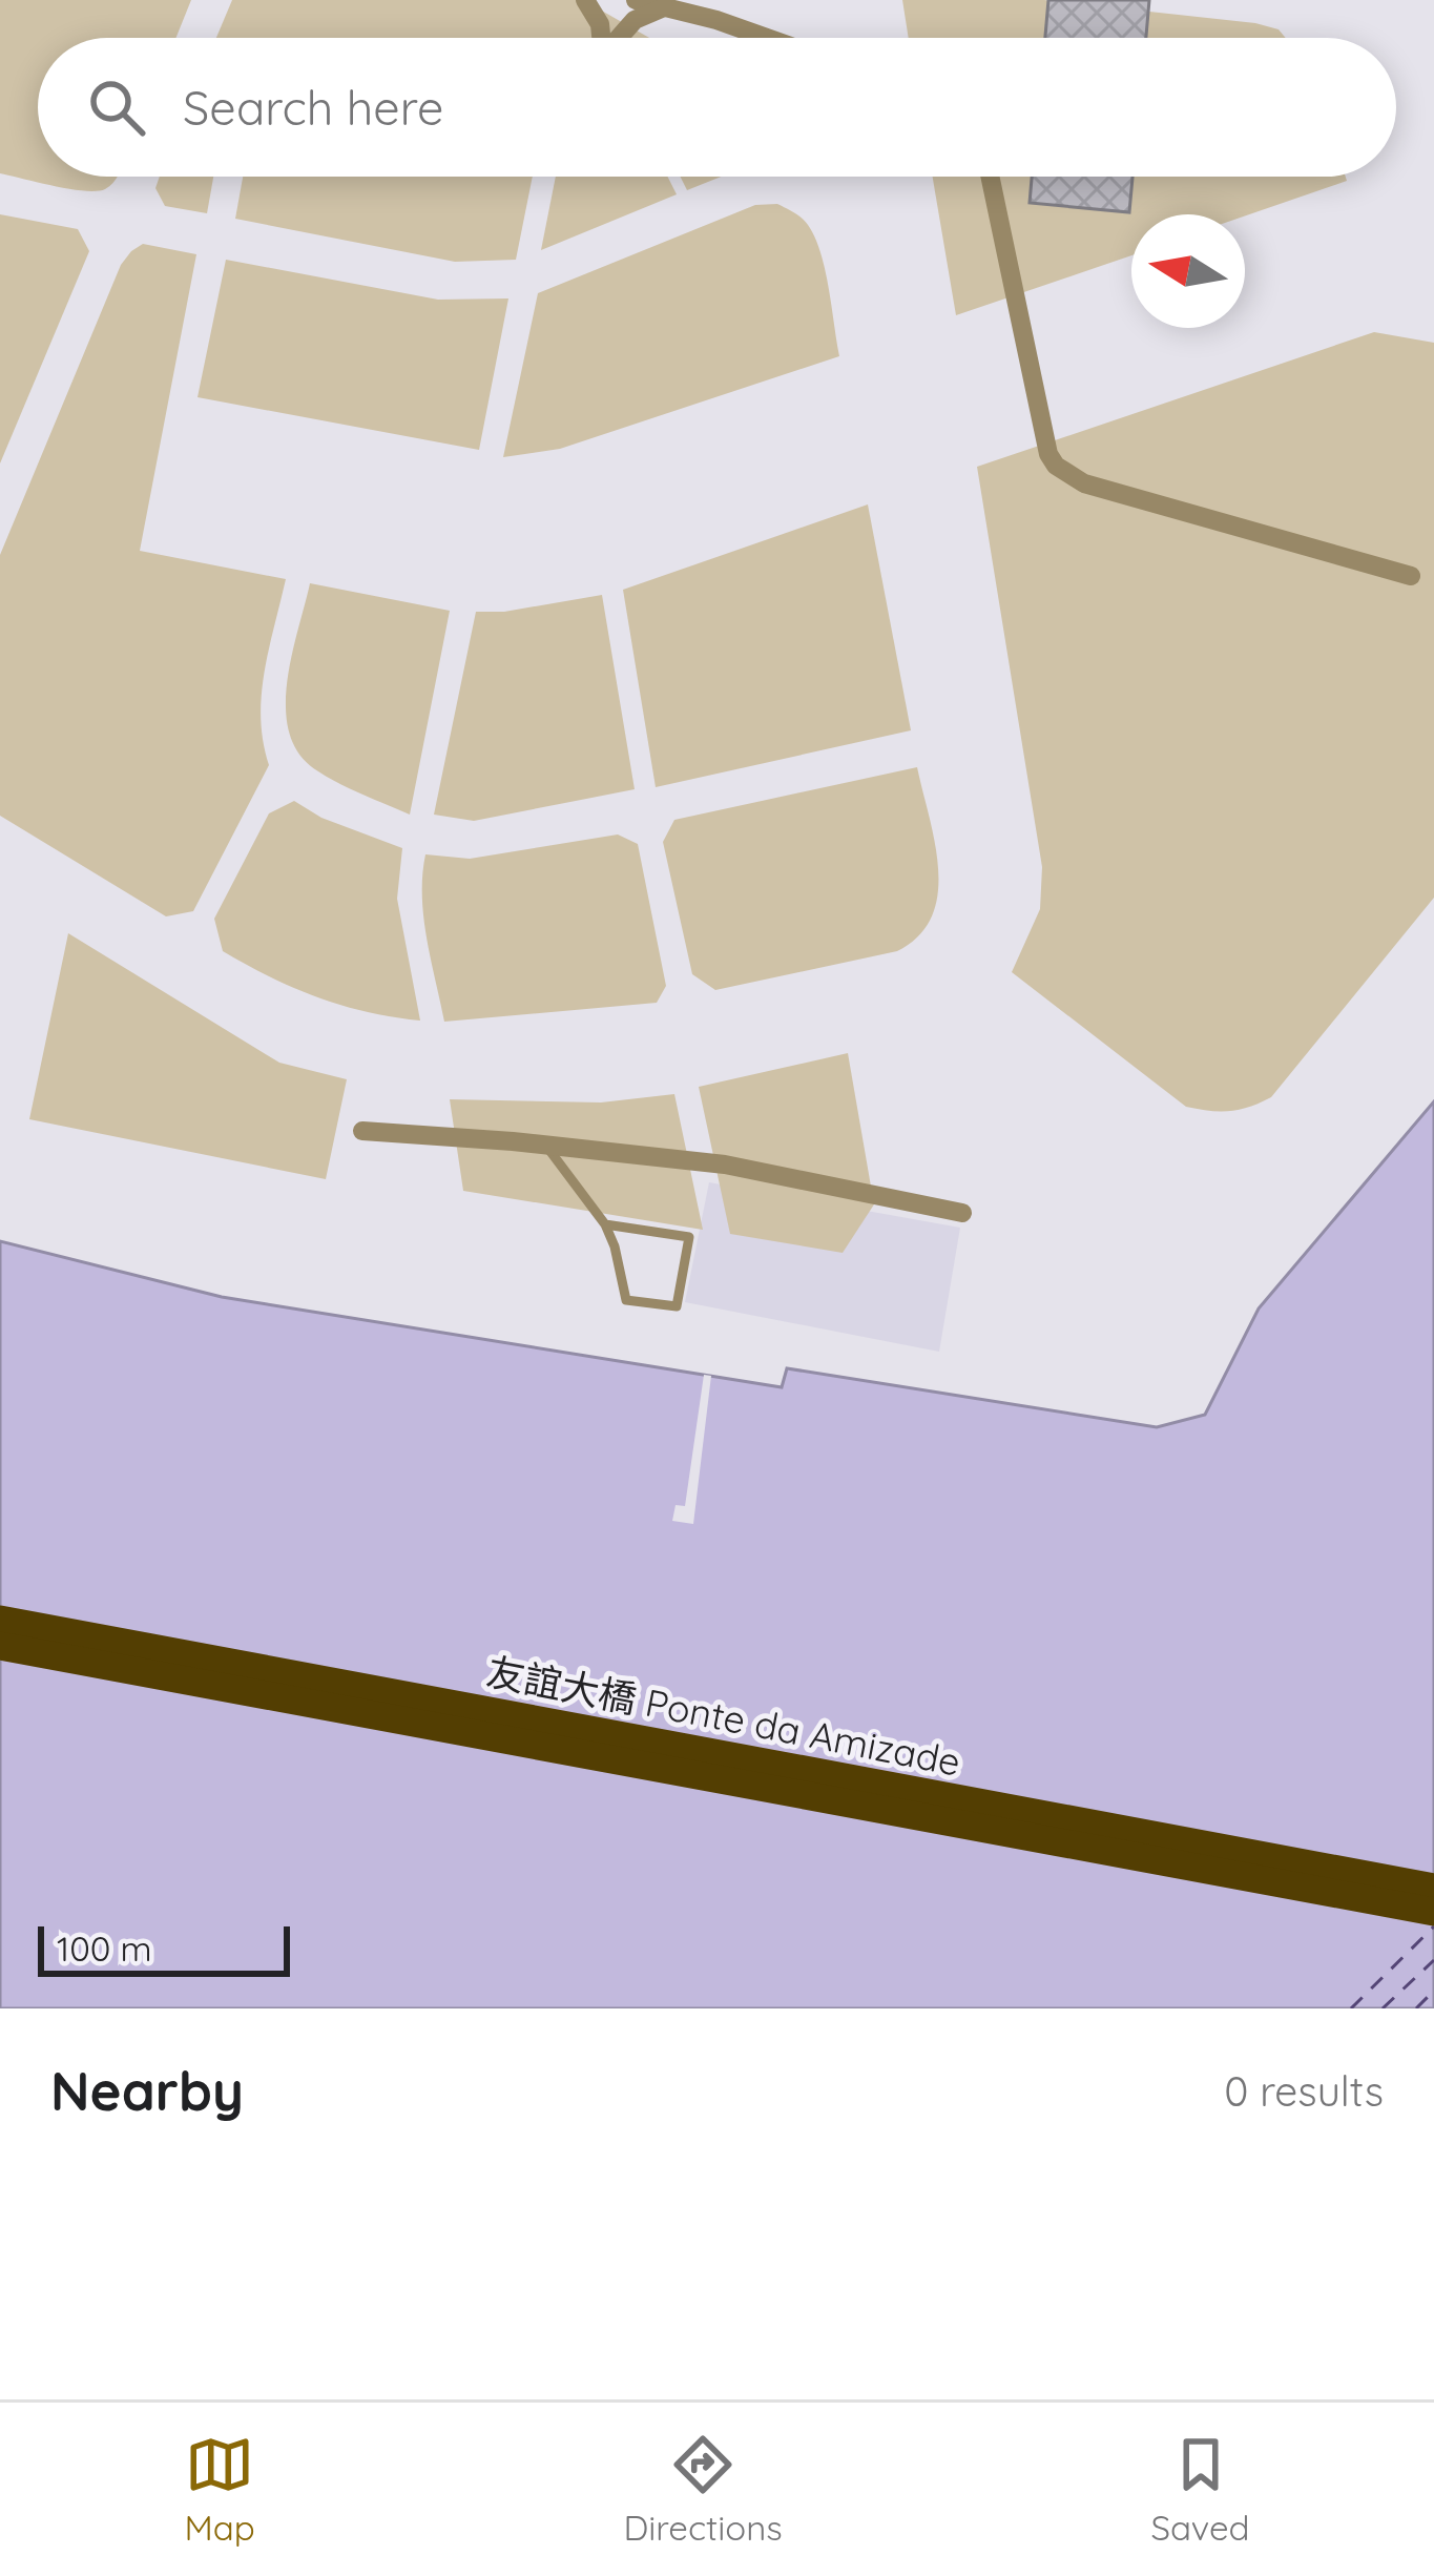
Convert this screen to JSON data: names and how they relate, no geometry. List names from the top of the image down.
{
  "streets": {
    "main road": ["友誼大橋 Ponte da Amizade"]
  },
  "scale_bar": "100 m",
  "north": "left",
  "page": {
    "search": "Search here",
    "scale": "100 m",
    "heading": ["Nearby", "0 results"],
    "nav": ["Map", "Directions", "Saved"]
  }
}
